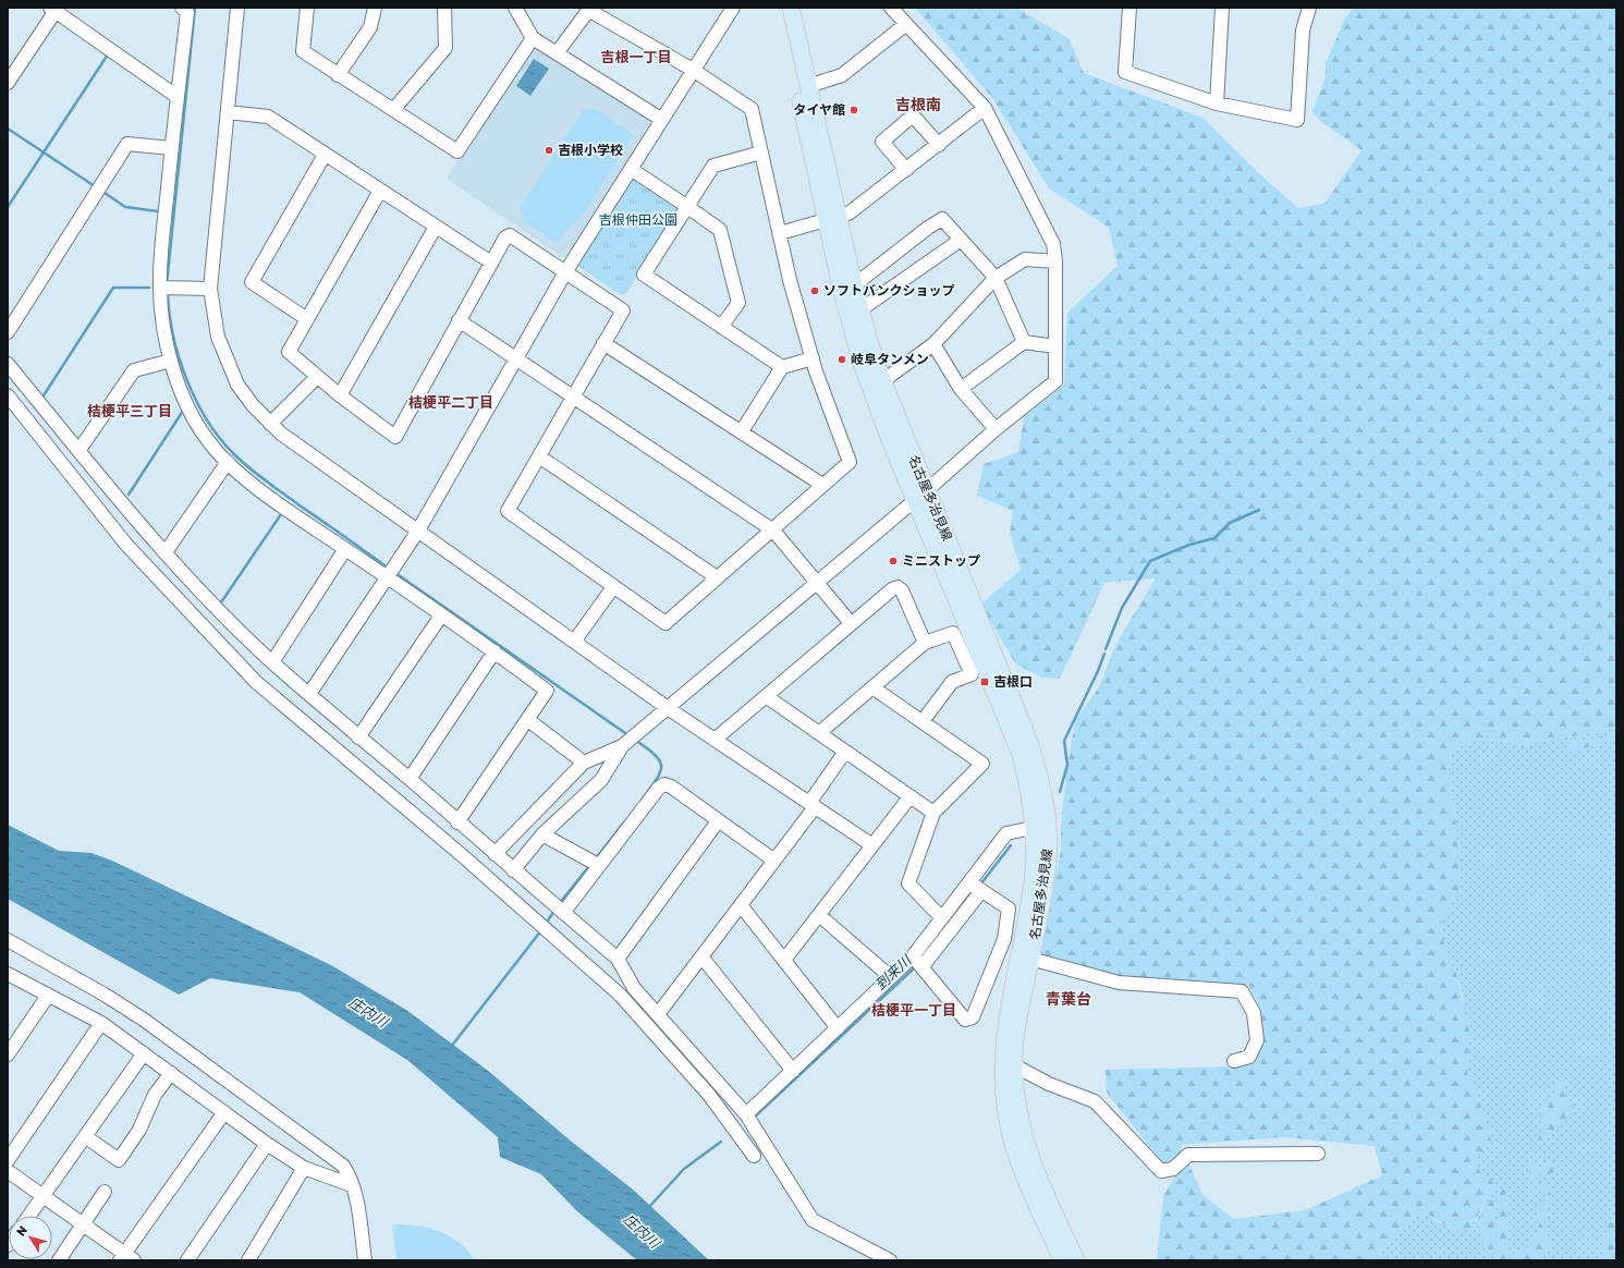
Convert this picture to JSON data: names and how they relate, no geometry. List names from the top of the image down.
{
  "streets": {
    "main road": ["名古屋多治見線"]
  },
  "districts": [
    "吉根一丁目",
    "吉根南",
    "桔梗平二丁目",
    "桔梗平三丁目",
    "青葉台",
    "桔梗平一丁目"
  ],
  "water": ["到来川", "庄内川"],
  "parks": ["吉根仲田公園"],
  "places": {
    "other": [
      "タイヤ館",
      "吉根小学校",
      "ソフトバンクショップ",
      "岐阜タンメン",
      "ミニストップ"
    ],
    "transit": ["吉根口"]
  },
  "north": "top left"
}
